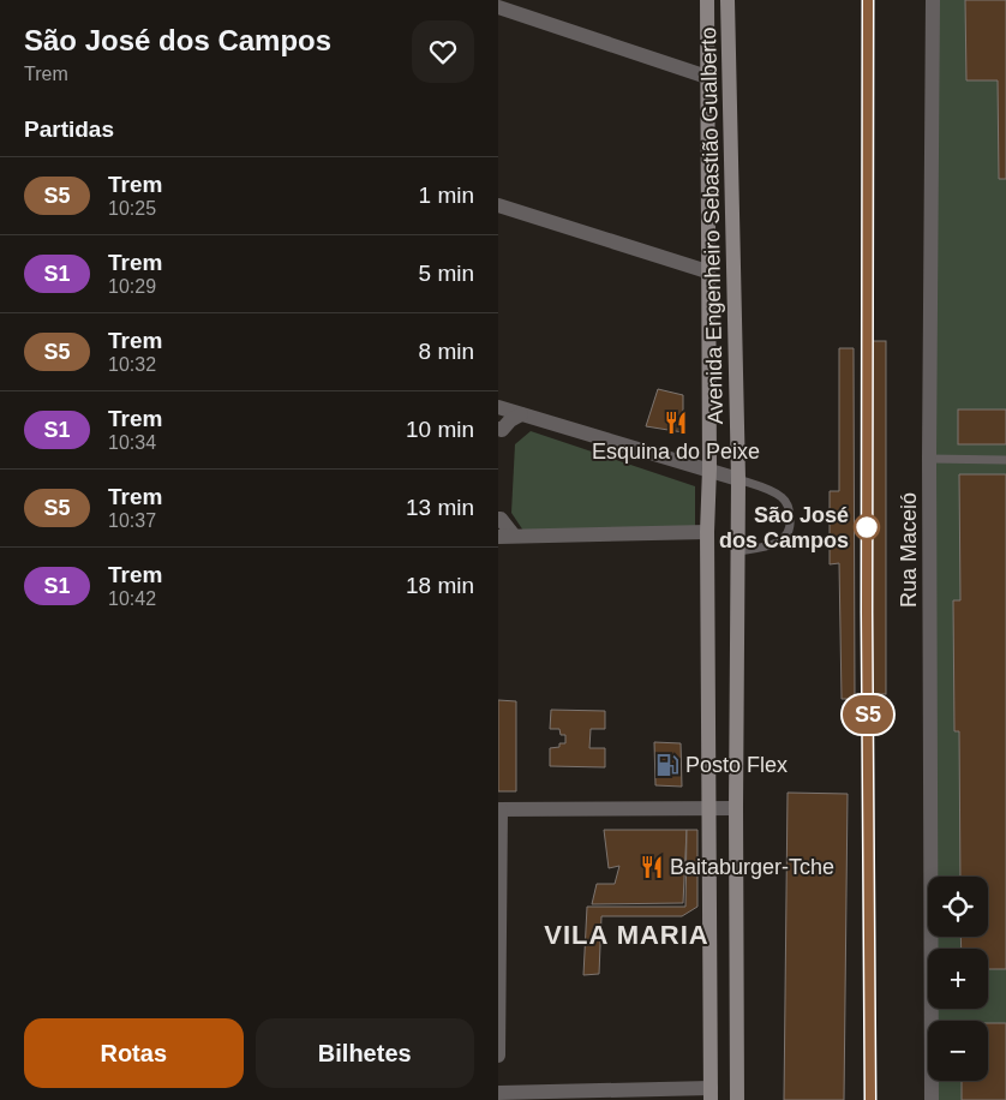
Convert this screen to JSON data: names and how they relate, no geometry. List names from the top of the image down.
{
  "streets": {
    "main road": ["Avenida Engenheiro Sebastião Gualberto"],
    "street": ["Rua Maceió"]
  },
  "districts": ["VILA MARIA"],
  "places": {
    "restaurant": ["Esquina do Peixe", "Baitaburger-Tche"],
    "other": ["São José dos Campos"],
    "fuel station": ["Posto Flex"]
  },
  "page": {
    "heading": [
      ["São José dos Campos", "Trem"],
      "Partidas"
    ],
    "on_map": "S5",
    "list": [
      {
        "mark": "S5",
        "name": "Trem",
        "note": "10:25",
        "value": "1 min"
      },
      {
        "mark": "S1",
        "name": "Trem",
        "note": "10:29",
        "value": "5 min"
      },
      {
        "mark": "S5",
        "name": "Trem",
        "note": "10:32",
        "value": "8 min"
      },
      {
        "mark": "S1",
        "name": "Trem",
        "note": "10:34",
        "value": "10 min"
      },
      {
        "mark": "S5",
        "name": "Trem",
        "note": "10:37",
        "value": "13 min"
      },
      {
        "mark": "S1",
        "name": "Trem",
        "note": "10:42",
        "value": "18 min"
      }
    ],
    "map_buttons": ["+", "−"],
    "buttons": ["Rotas", "Bilhetes"]
  }
}
